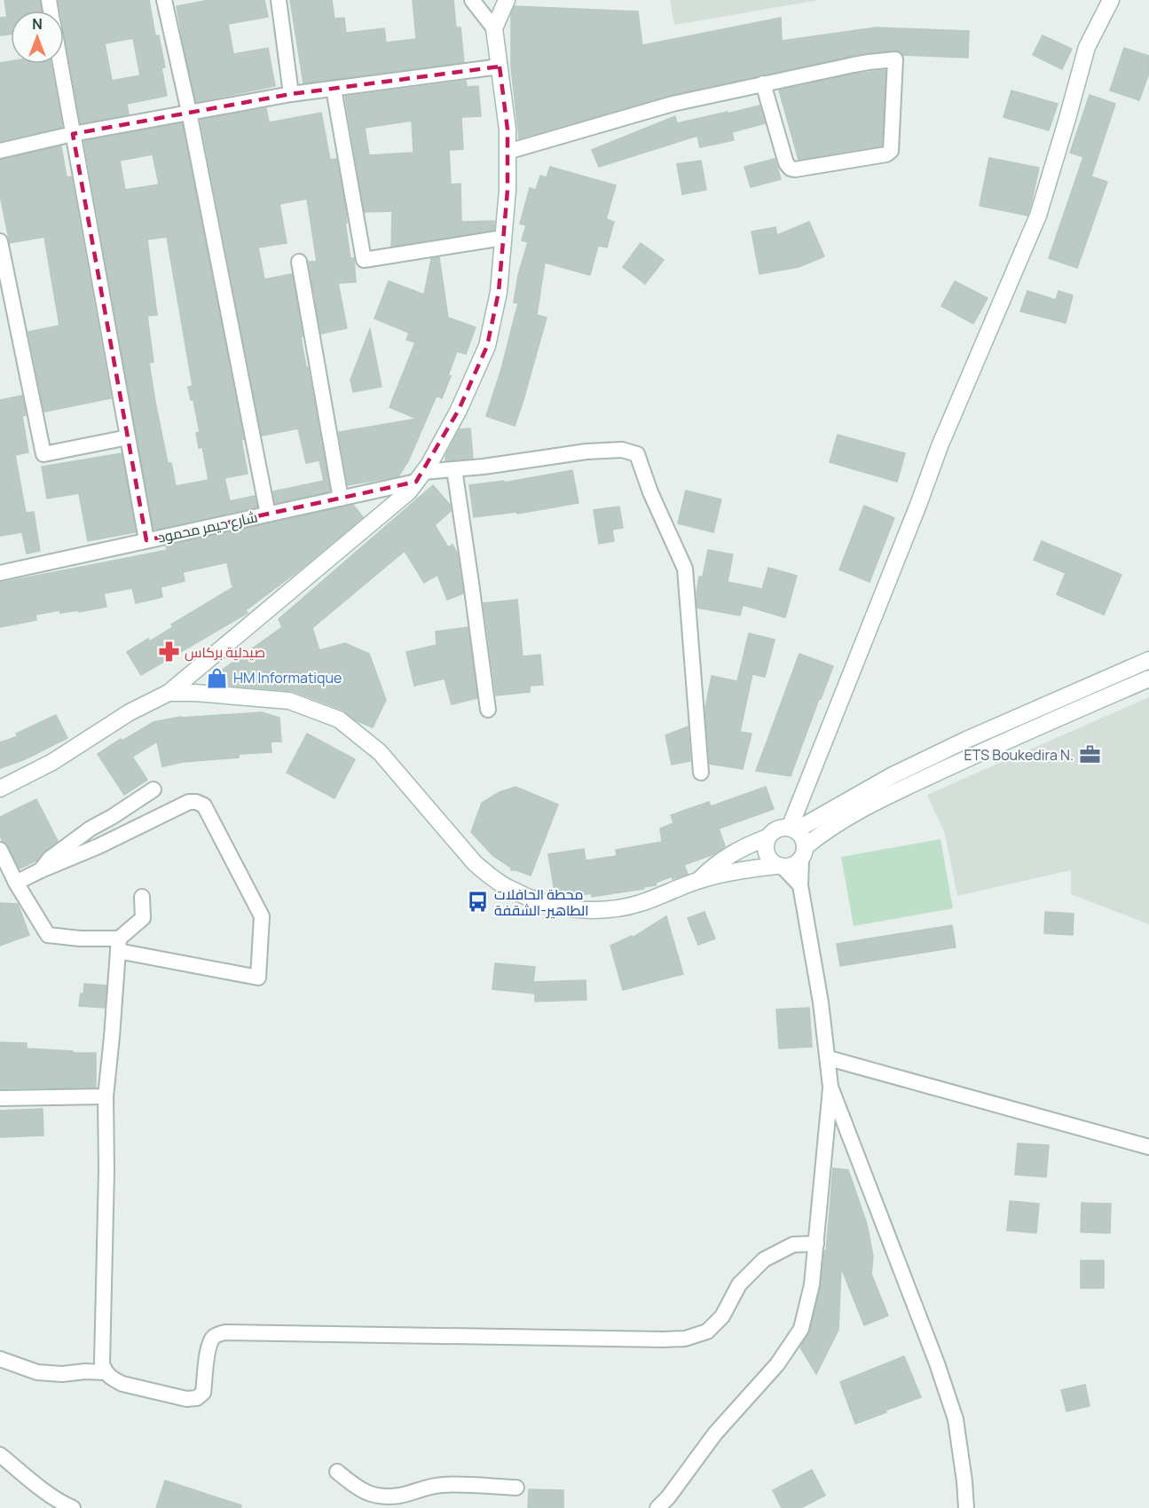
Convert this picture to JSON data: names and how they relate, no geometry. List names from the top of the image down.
{
  "streets": {
    "street": ["شارع حيمر محمود"]
  },
  "places": {
    "pharmacy": ["صيدلية بركاس"],
    "shop": ["HM Informatique"],
    "office": ["ETS Boukedira N."],
    "bus stop": ["محطة الحافلات الطاهير-الشقفة"]
  },
  "north": "top"
}
